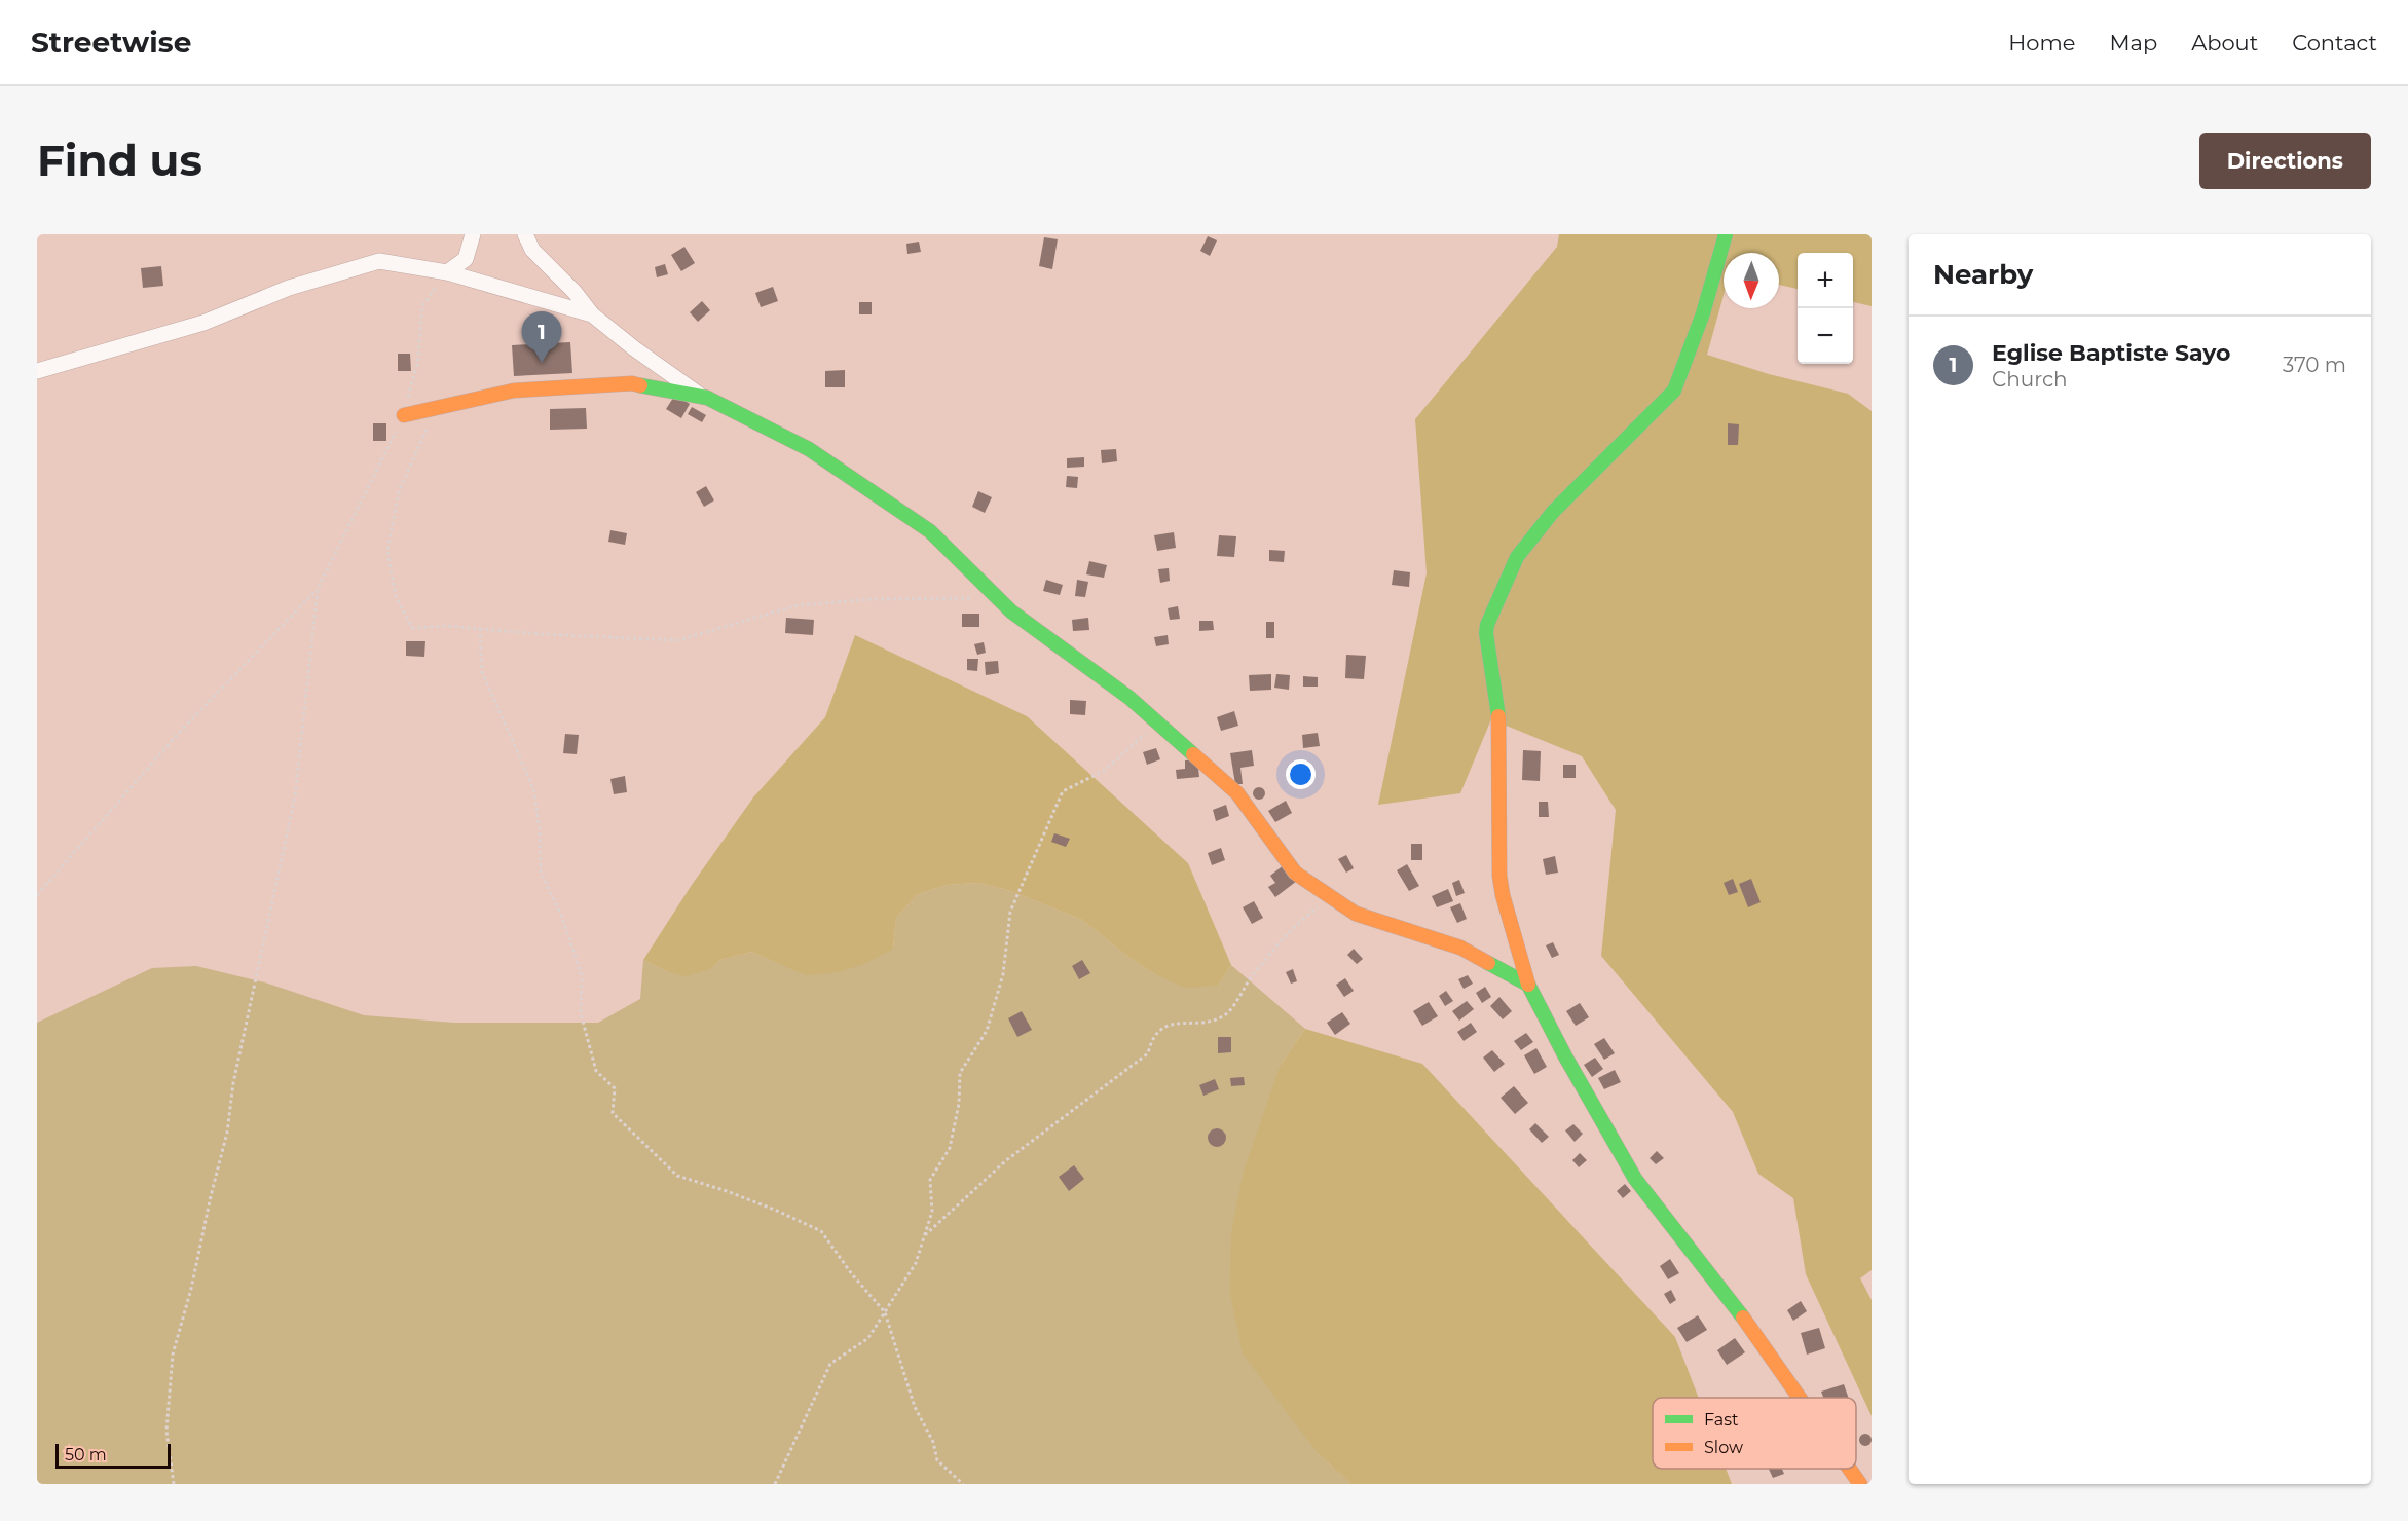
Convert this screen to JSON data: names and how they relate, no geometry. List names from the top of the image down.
{
  "legend": ["Fast", "Slow"],
  "scale_bar": "50 m",
  "north": "bottom",
  "page": {
    "header": "Streetwise",
    "nav": [
      "Home",
      "Map",
      "About",
      "Contact"
    ],
    "buttons": "Directions",
    "title": "Find us",
    "heading": "Nearby",
    "map_buttons": ["+", "−"],
    "pins": "1",
    "list": [
      {
        "mark": "1",
        "name": "Eglise Baptiste Sayo",
        "note": "Church",
        "value": "370 m"
      }
    ],
    "scale": "50 m"
  }
}
